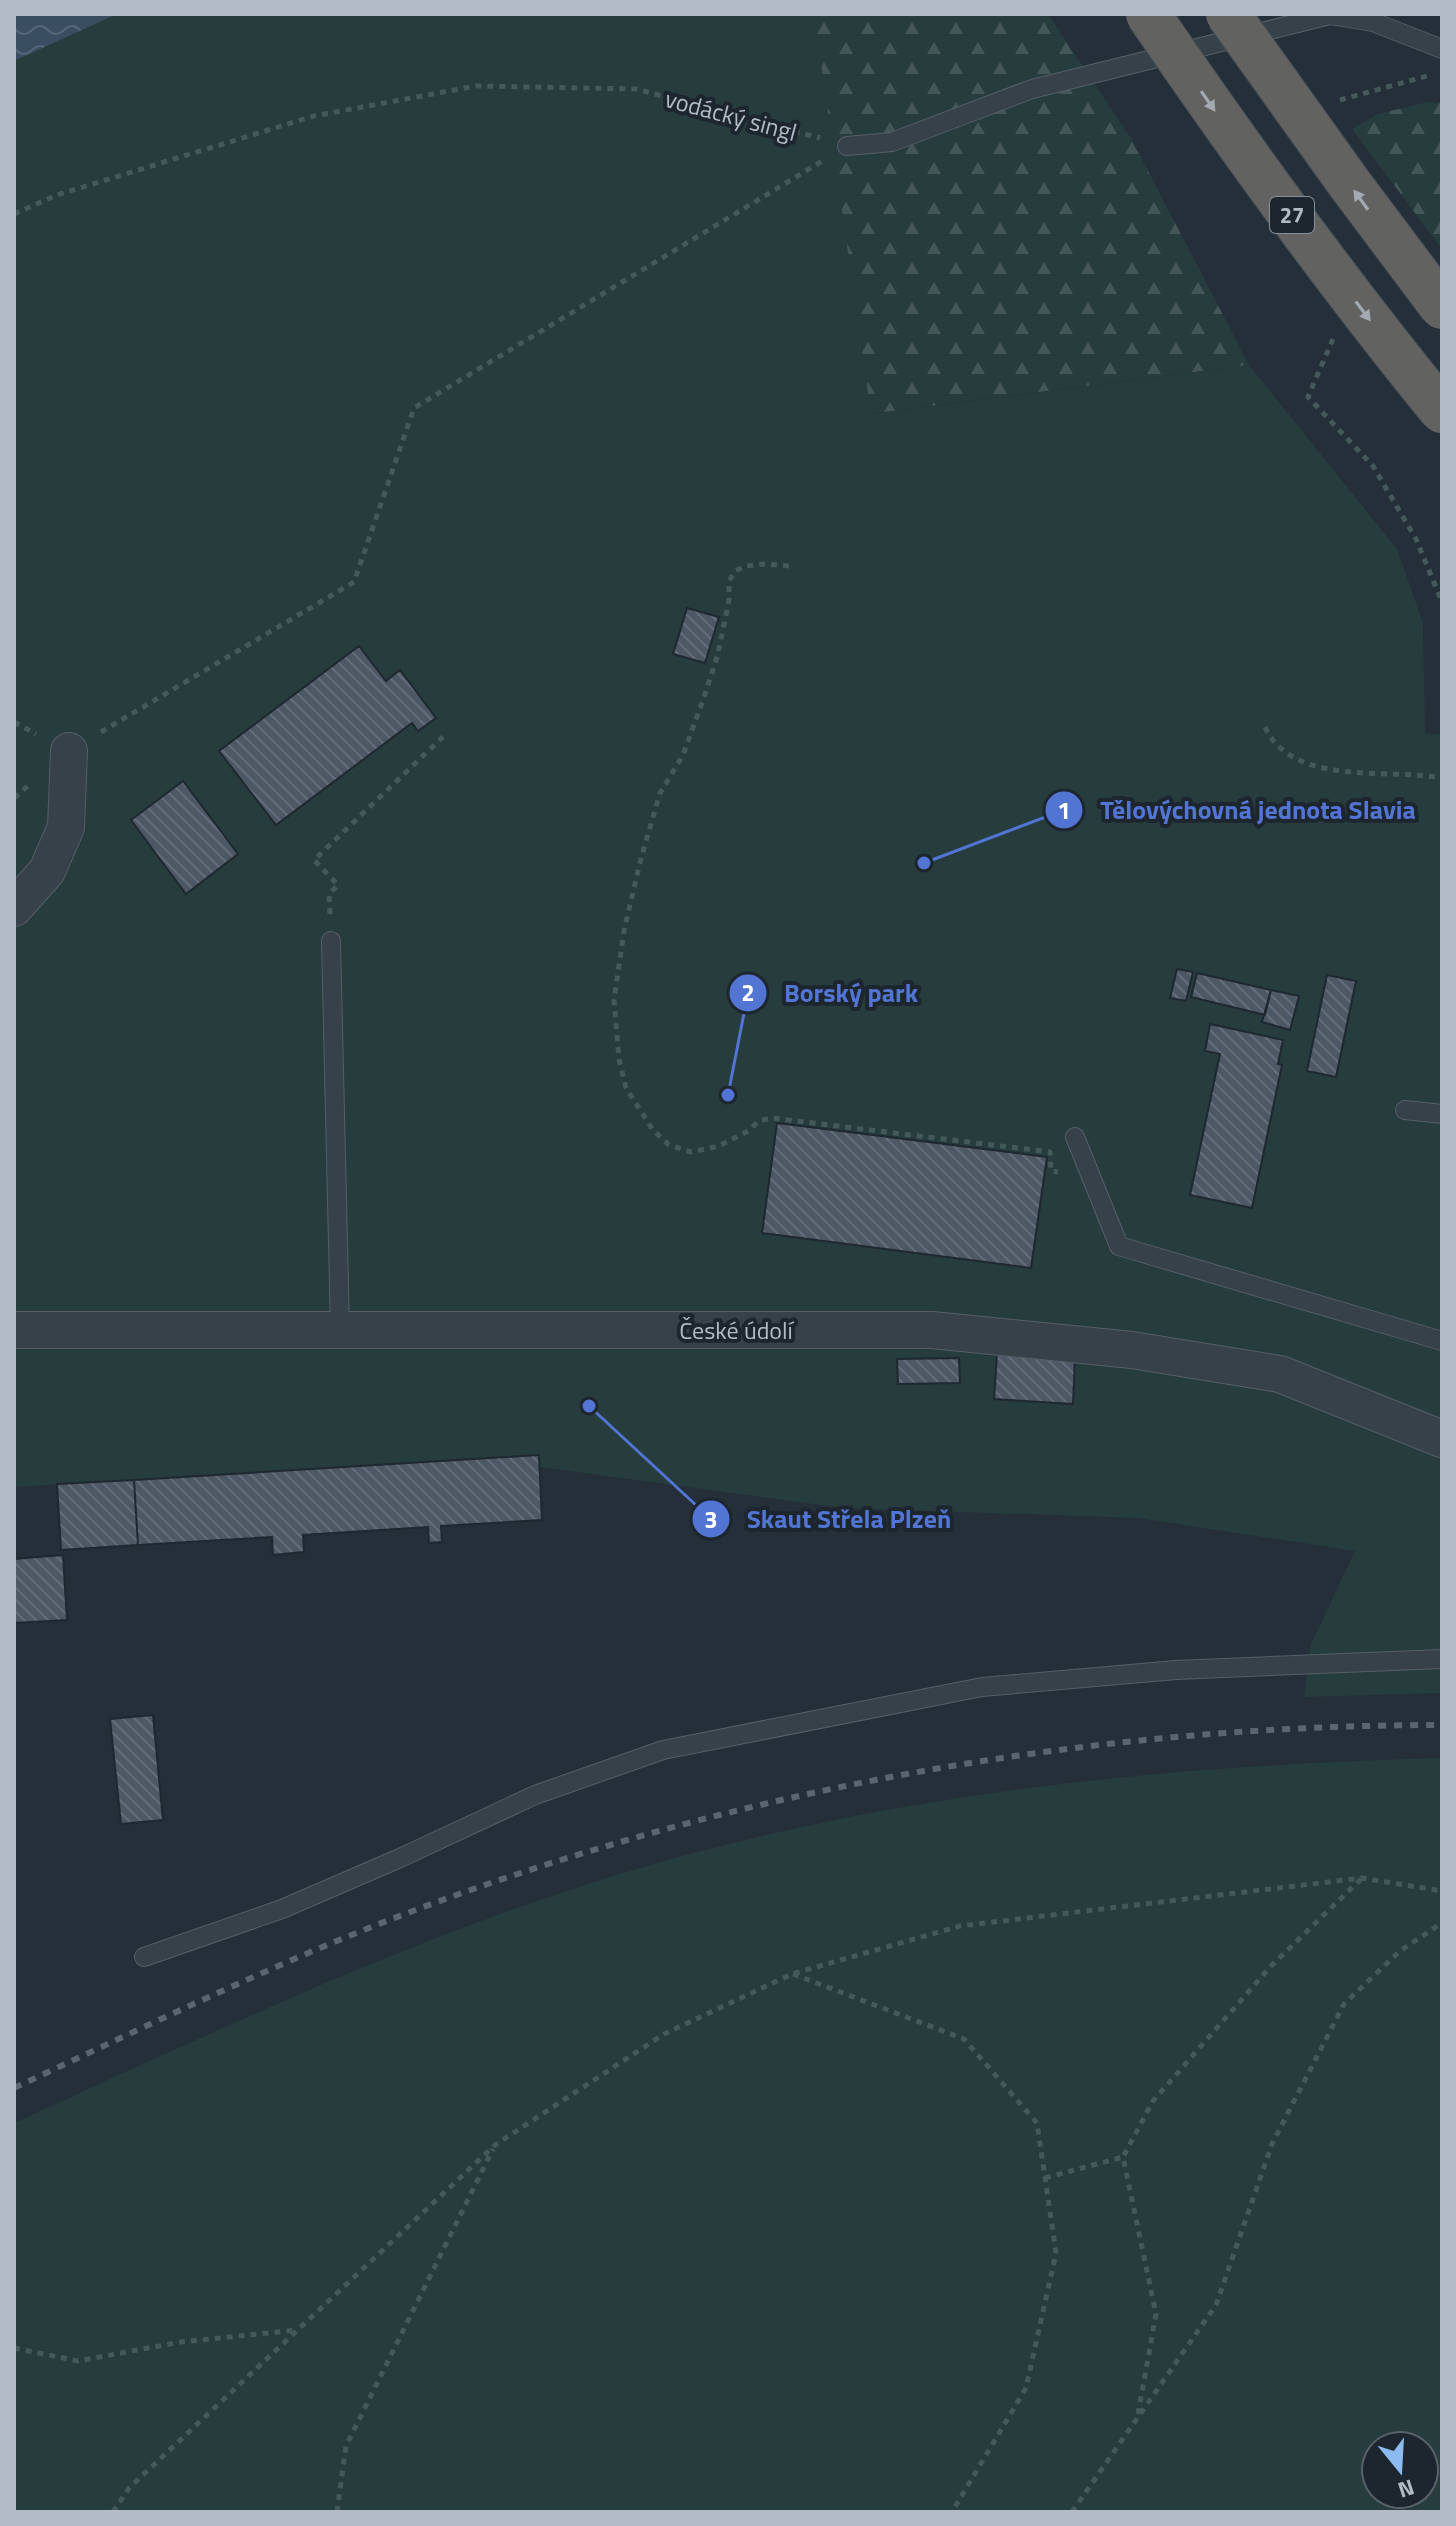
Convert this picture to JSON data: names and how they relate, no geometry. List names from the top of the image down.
{
  "streets": {
    "highway": ["27"],
    "street": ["České údolí"],
    "path": ["vodácký singl"]
  },
  "places": ["Tělovýchovná jednota Slavia", "Borský park", "Skaut Střela Plzeň"],
  "north": "bottom"
}
